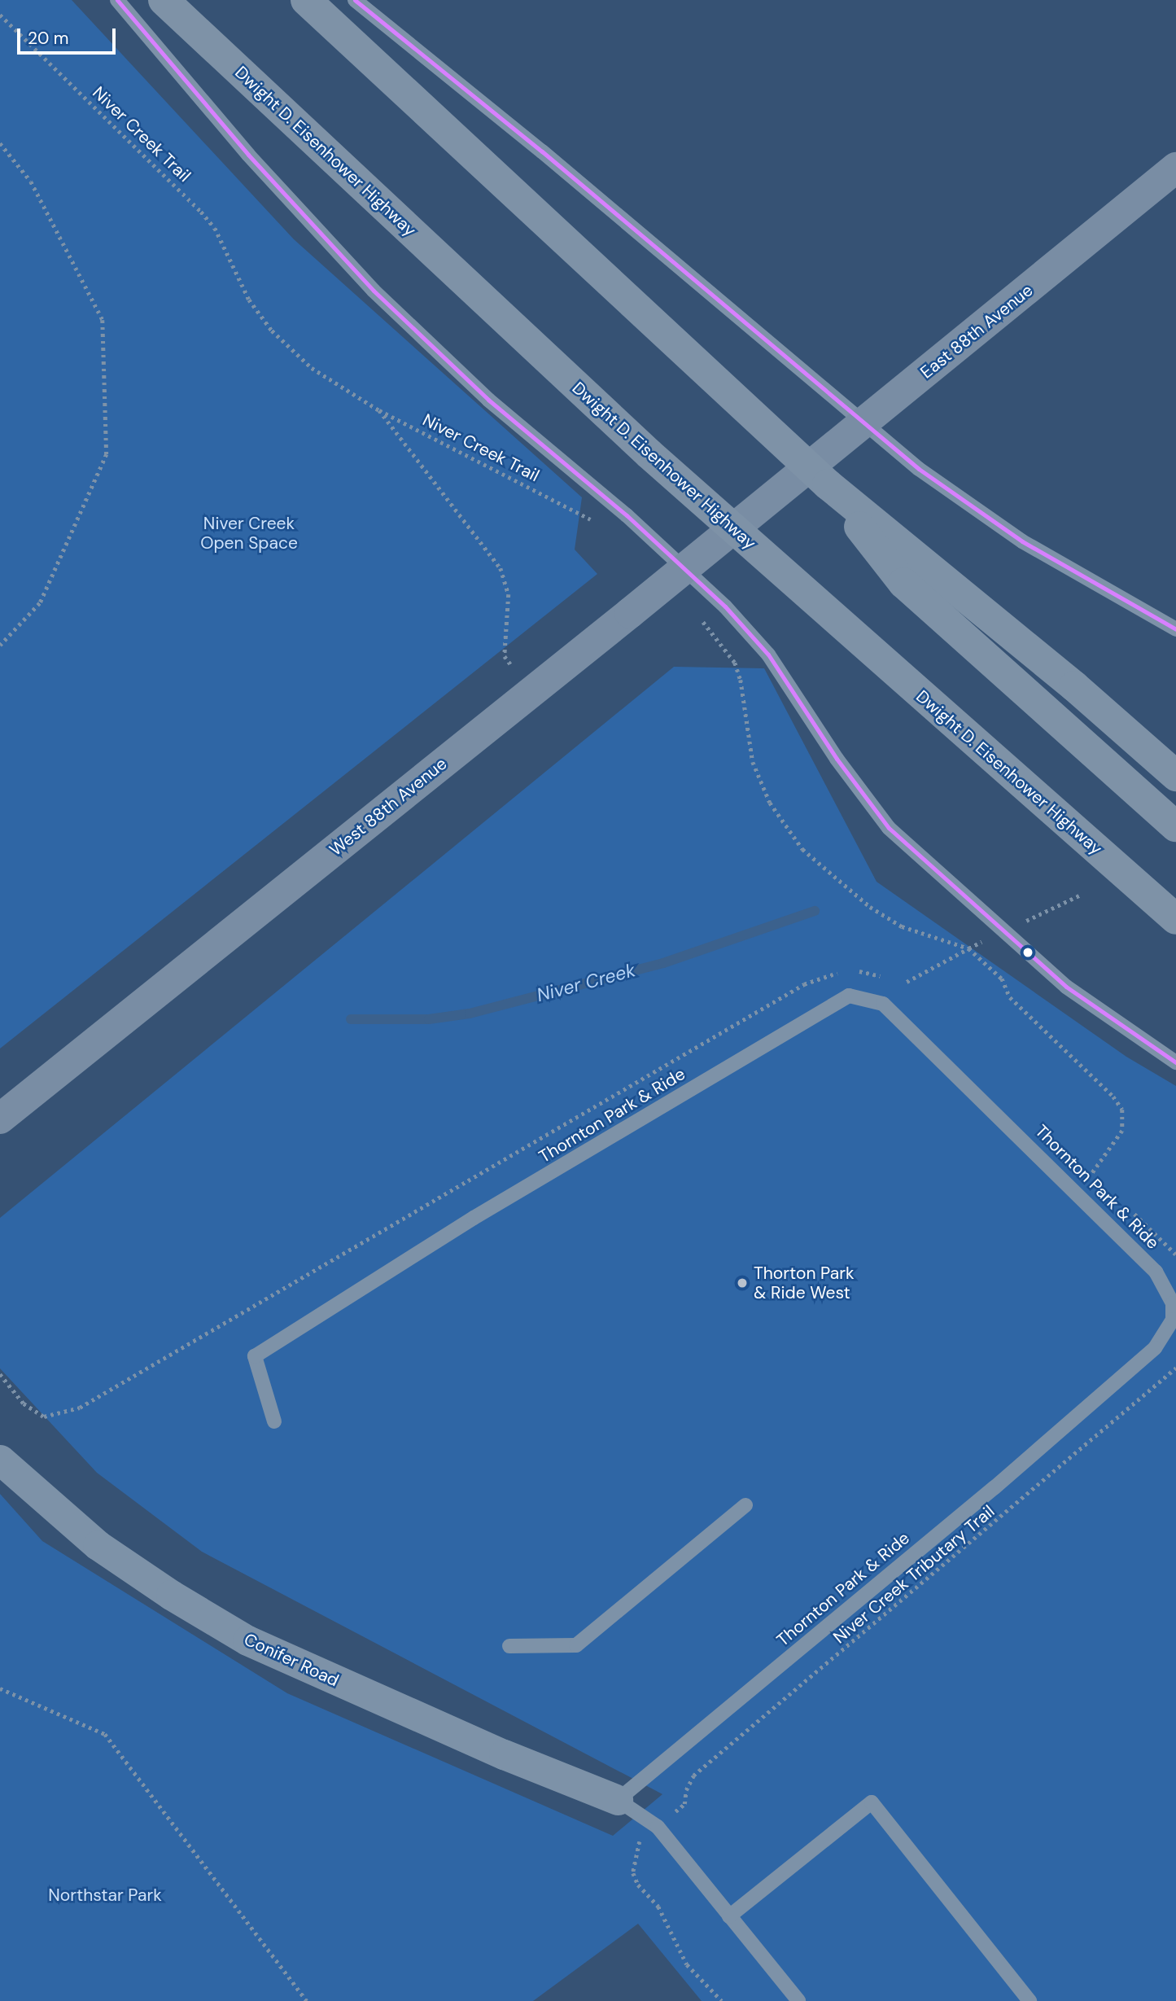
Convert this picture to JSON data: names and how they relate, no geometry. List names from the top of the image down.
{
  "streets": {
    "highway": ["Dwight D. Eisenhower Highway"],
    "main road": ["East 88th Avenue", "West 88th Avenue"],
    "street": ["Conifer Road"],
    "lane": ["Thornton Park & Ride"],
    "path": ["Niver Creek Trail", "Niver Creek Tributary Trail"]
  },
  "crossings": [
    ["East 88th Avenue", "West 88th Avenue"],
    ["Thornton Park & Ride", "Conifer Road"]
  ],
  "water": ["Niver Creek"],
  "parks": ["Niver Creek Open Space", "Northstar Park"],
  "places": ["Thorton Park & Ride West"],
  "scale_bar": "20 m"
}
